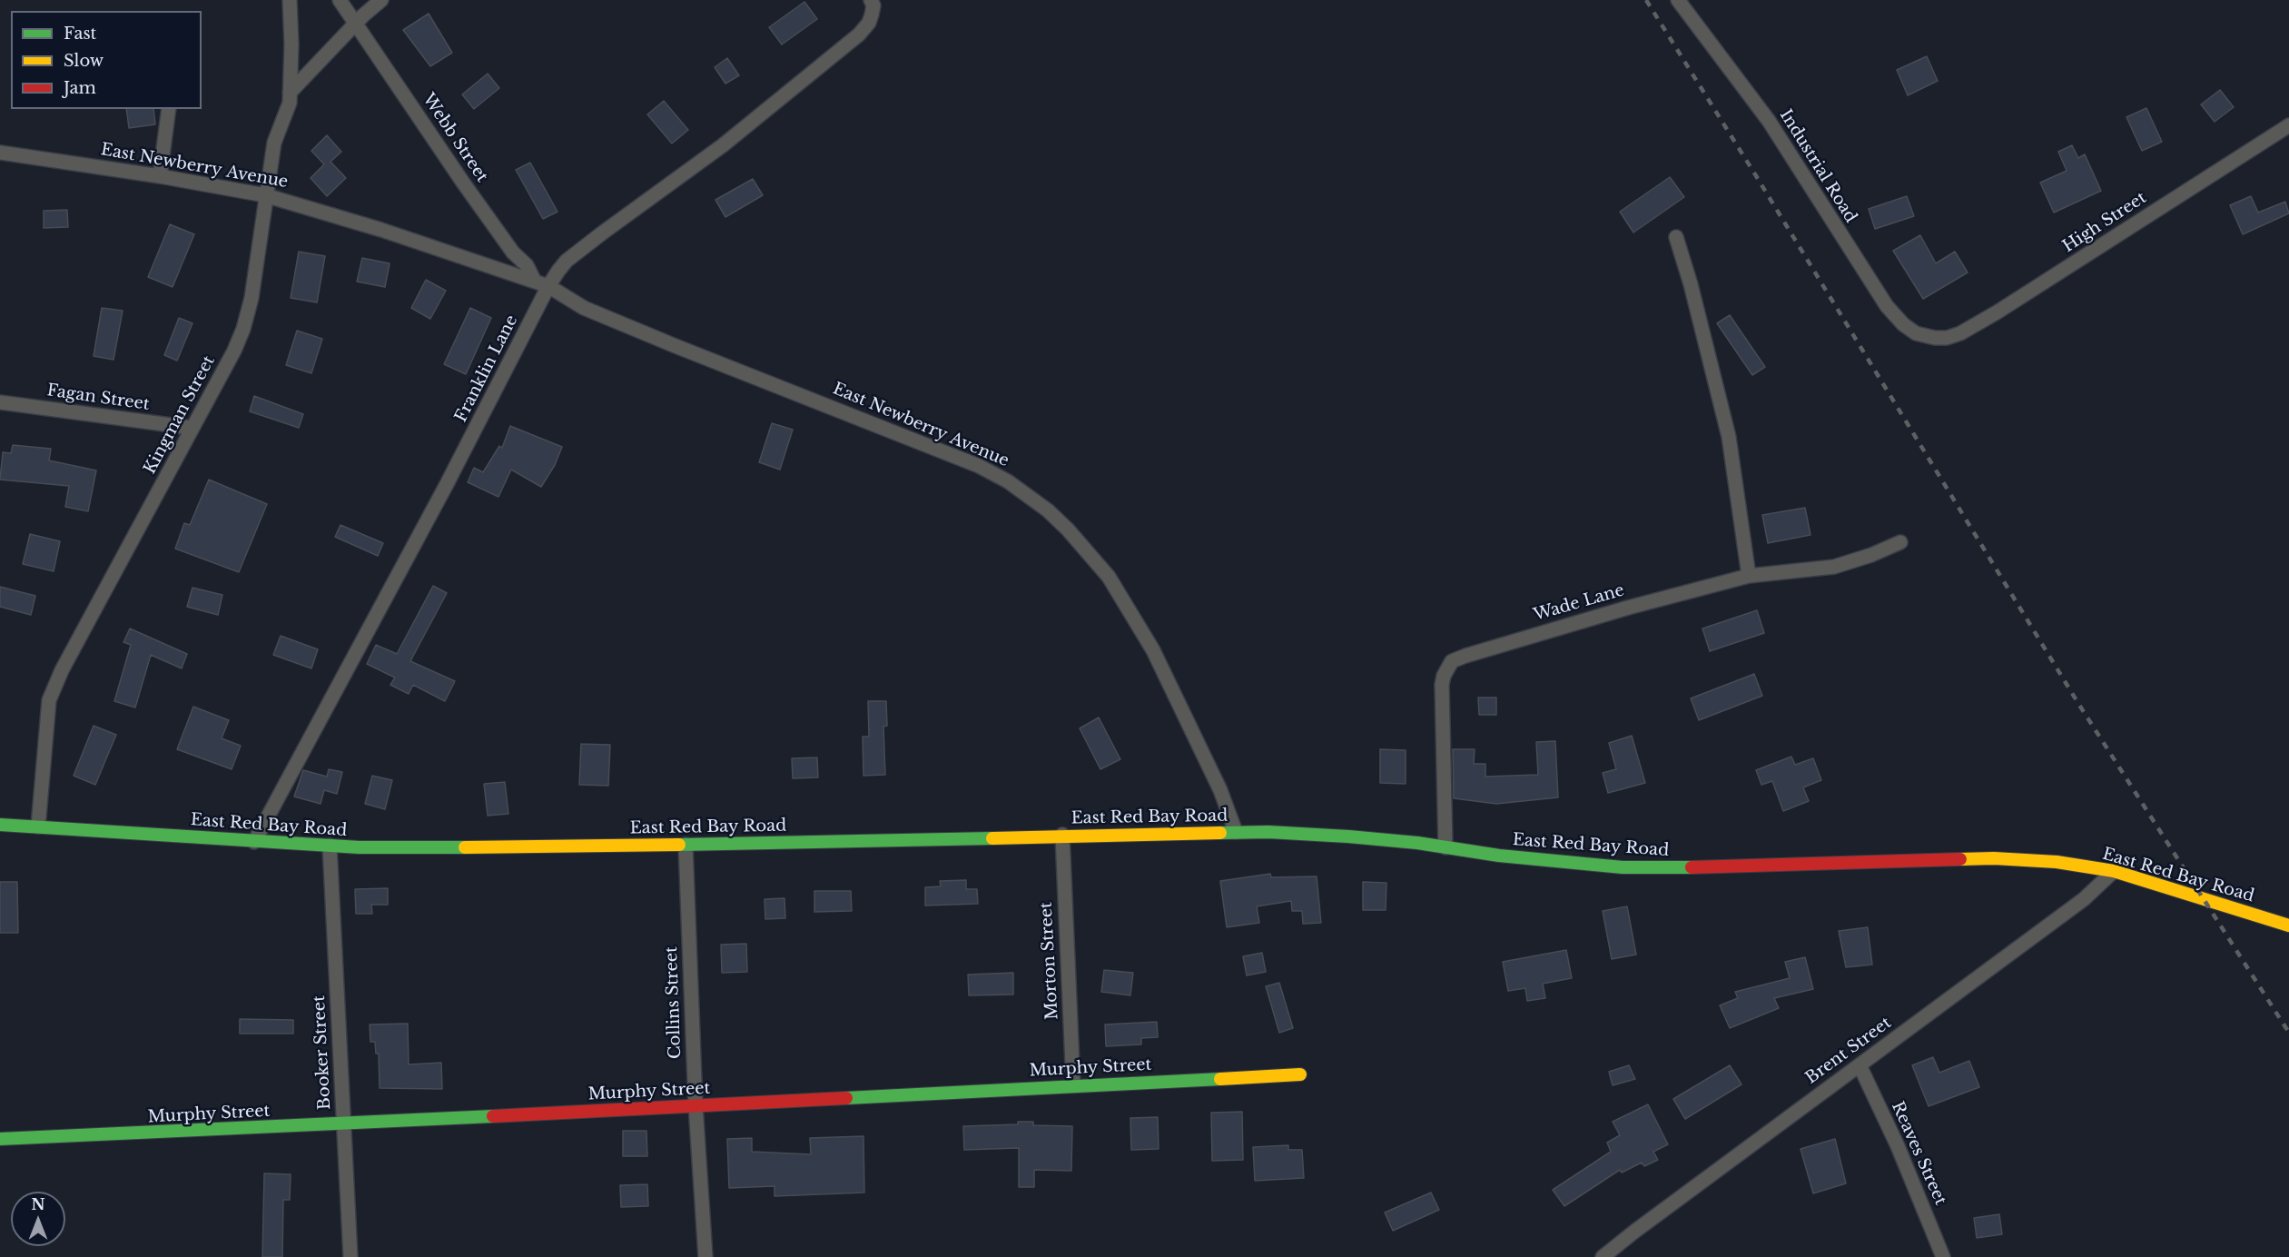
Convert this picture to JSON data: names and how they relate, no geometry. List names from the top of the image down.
{
  "streets": {
    "street": [
      "Webb Street",
      "East Newberry Avenue",
      "Industrial Road",
      "High Street",
      "Franklin Lane",
      "Fagan Street",
      "Kingman Street",
      "Wade Lane",
      "East Red Bay Road",
      "Morton Street",
      "Collins Street",
      "Brent Street",
      "Booker Street",
      "Murphy Street",
      "Reaves Street"
    ]
  },
  "crossings": [
    ["Webb Street", "East Newberry Avenue"],
    ["Webb Street", "Franklin Lane"],
    ["East Newberry Avenue", "Franklin Lane"],
    ["East Newberry Avenue", "Kingman Street"],
    ["East Newberry Avenue", "East Red Bay Road"],
    ["Industrial Road", "High Street"],
    ["Franklin Lane", "East Red Bay Road"],
    ["Fagan Street", "Kingman Street"],
    ["Kingman Street", "East Red Bay Road"],
    ["Wade Lane", "East Red Bay Road"],
    ["East Red Bay Road", "Morton Street"],
    ["East Red Bay Road", "Collins Street"],
    ["East Red Bay Road", "Brent Street"],
    ["East Red Bay Road", "Booker Street"],
    ["Morton Street", "Murphy Street"],
    ["Collins Street", "Murphy Street"],
    ["Brent Street", "Reaves Street"],
    ["Booker Street", "Murphy Street"]
  ],
  "legend": ["Fast", "Slow", "Jam"],
  "north": "top"
}
